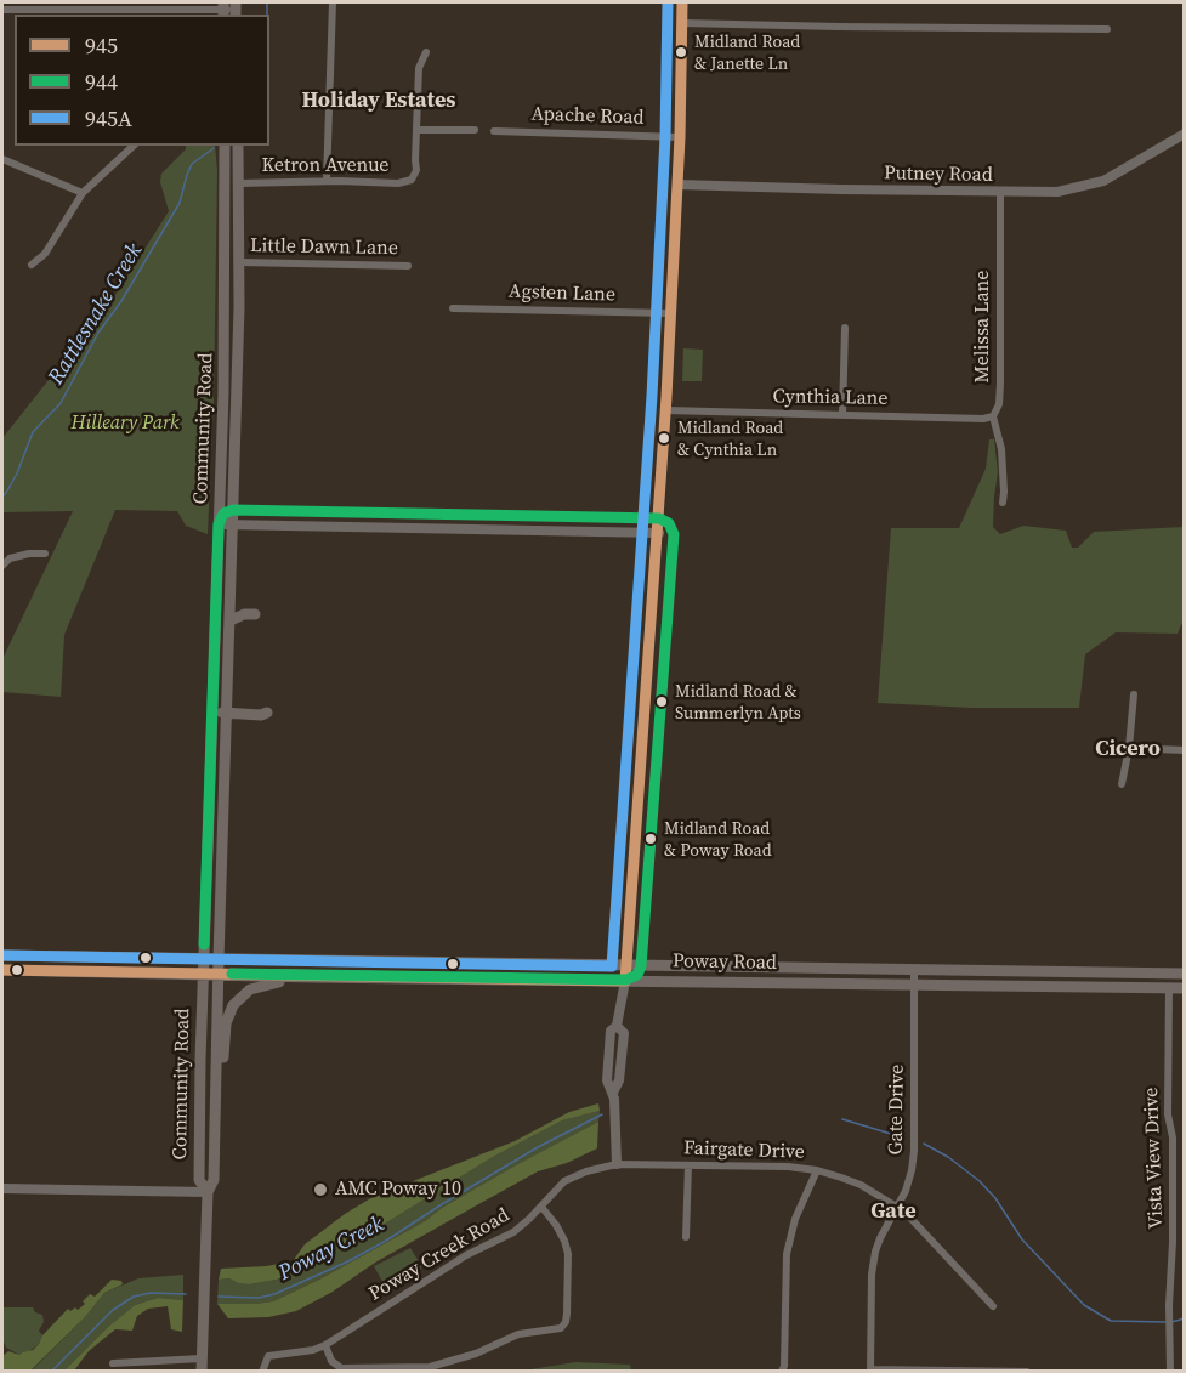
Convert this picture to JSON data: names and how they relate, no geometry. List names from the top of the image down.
{
  "streets": {
    "main road": ["Community Road", "Poway Road"],
    "street": [
      "Apache Road",
      "Ketron Avenue",
      "Putney Road",
      "Little Dawn Lane",
      "Agsten Lane",
      "Melissa Lane",
      "Cynthia Lane",
      "Gate Drive",
      "Fairgate Drive",
      "Vista View Drive",
      "Poway Creek Road"
    ]
  },
  "crossings": [
    ["Ketron Avenue", "Community Road"],
    ["Putney Road", "Melissa Lane"],
    ["Little Dawn Lane", "Community Road"],
    ["Melissa Lane", "Cynthia Lane"],
    ["Community Road", "Poway Road"],
    ["Poway Road", "Gate Drive"],
    ["Poway Road", "Vista View Drive"],
    ["Gate Drive", "Fairgate Drive"],
    ["Fairgate Drive", "Poway Creek Road"]
  ],
  "districts": ["Holiday Estates", "Cicero", "Gate"],
  "water": ["Rattlesnake Creek", "Poway Creek"],
  "parks": ["Hilleary Park"],
  "places": [
    "Midland Road & Janette Ln",
    "Midland Road & Cynthia Ln",
    "Midland Road & Summerlyn Apts",
    "Midland Road & Poway Road",
    "AMC Poway 10"
  ],
  "lines": ["transit line 945", "transit line 945A", "transit line 944"],
  "legend": ["945", "944", "945A"]
}
